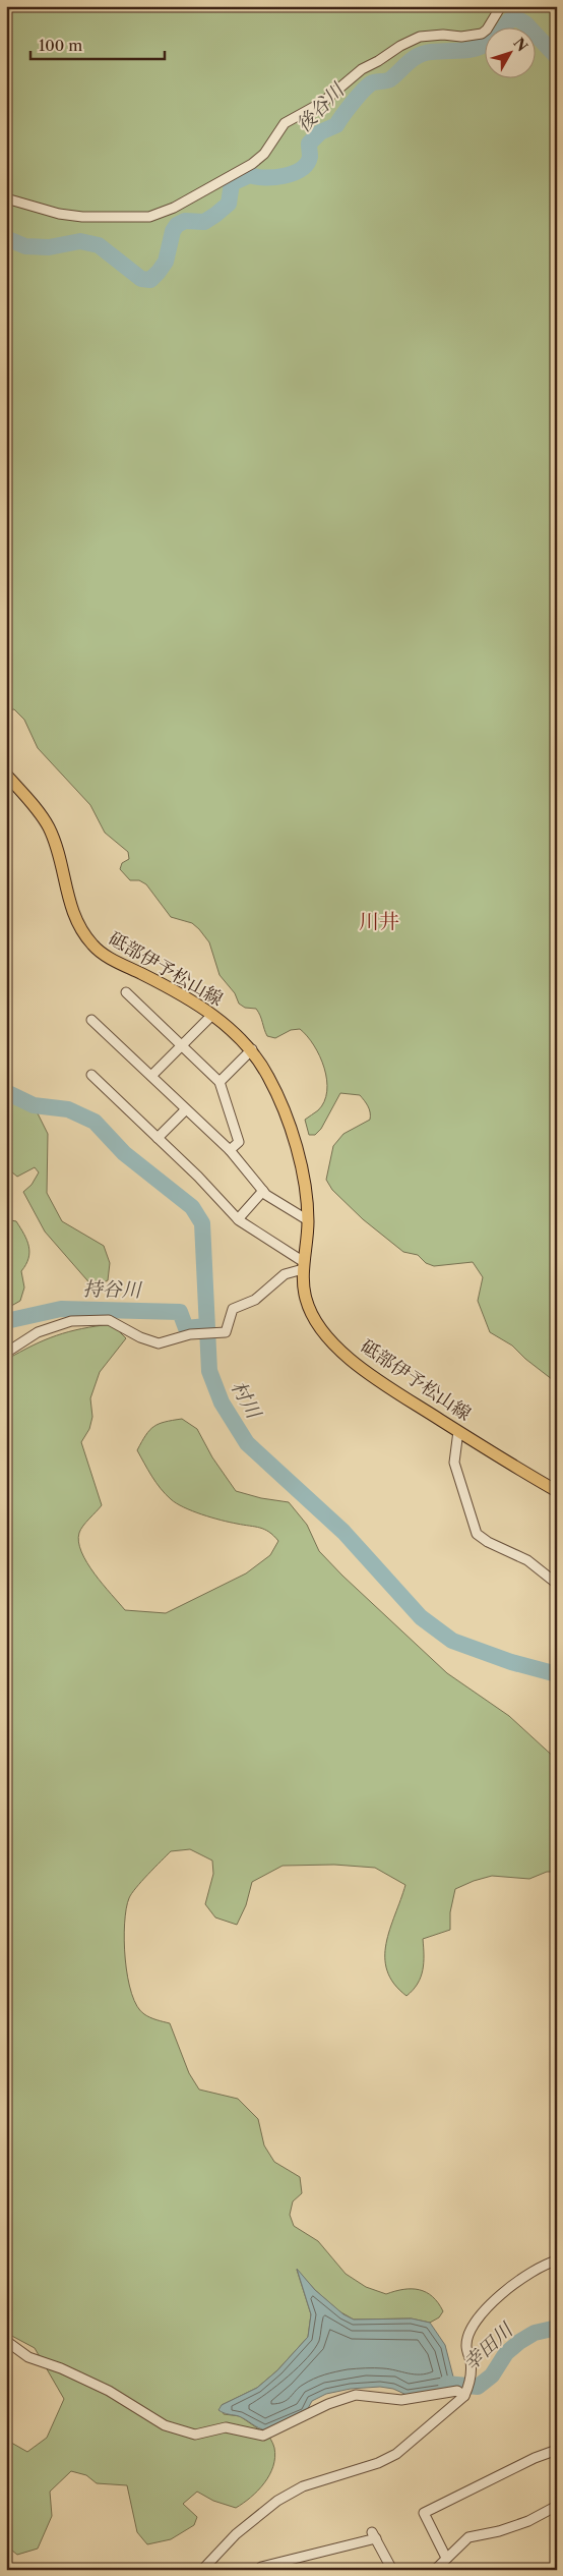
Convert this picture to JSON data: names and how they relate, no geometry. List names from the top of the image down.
{
  "streets": {
    "main road": ["砥部伊予松山線"]
  },
  "districts": ["川井"],
  "water": [
    "後谷川",
    "持谷川",
    "村川",
    "幸田川"
  ],
  "scale_bar": "100 m",
  "north": "top right"
}
